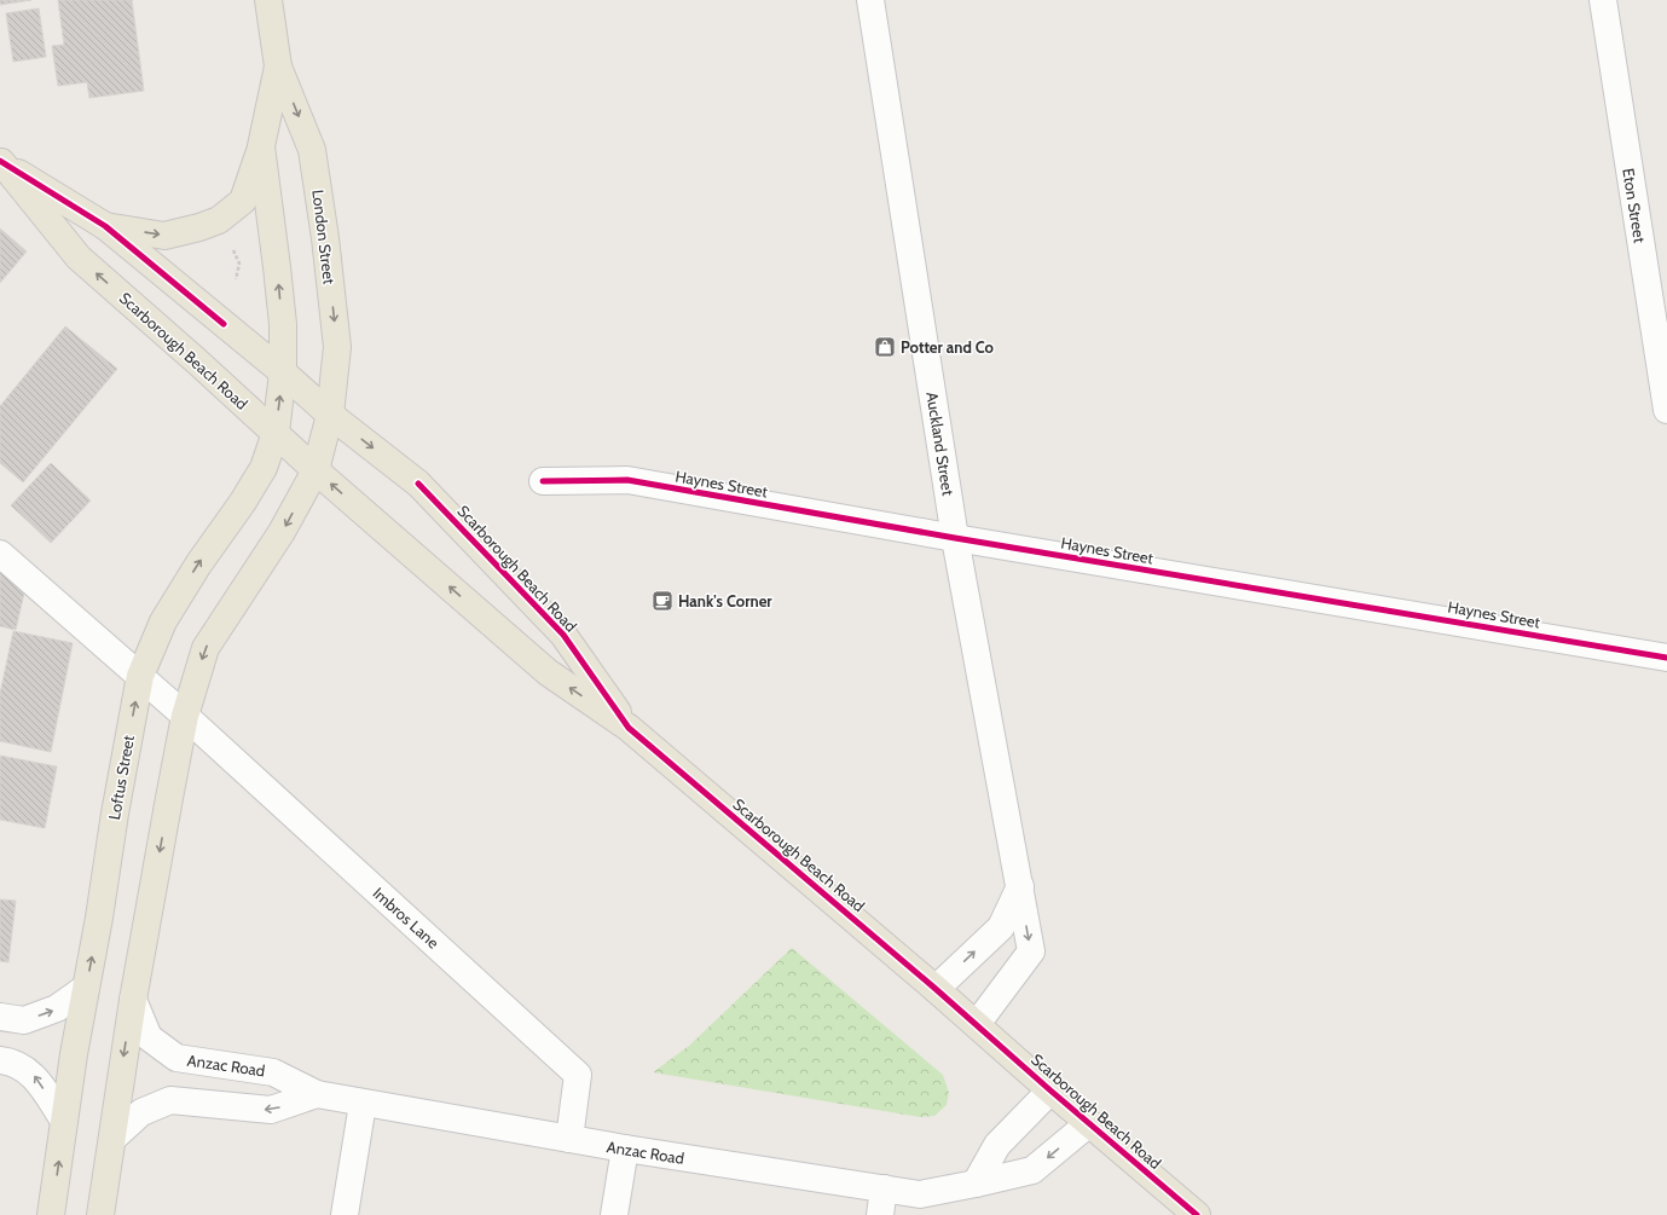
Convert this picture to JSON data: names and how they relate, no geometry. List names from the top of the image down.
{
  "streets": {
    "main road": ["London Street", "Scarborough Beach Road", "Loftus Street"],
    "street": [
      "Eton Street",
      "Auckland Street",
      "Haynes Street",
      "Imbros Lane",
      "Anzac Road"
    ]
  },
  "crossings": [
    ["London Street", "Scarborough Beach Road"],
    ["London Street", "Loftus Street"],
    ["Scarborough Beach Road", "Auckland Street"],
    ["Scarborough Beach Road", "Loftus Street"],
    ["Scarborough Beach Road", "Anzac Road"],
    ["Auckland Street", "Haynes Street"],
    ["Imbros Lane", "Anzac Road"]
  ],
  "places": {
    "shop": ["Potter and Co"],
    "cafe": ["Hank's Corner"]
  }
}
